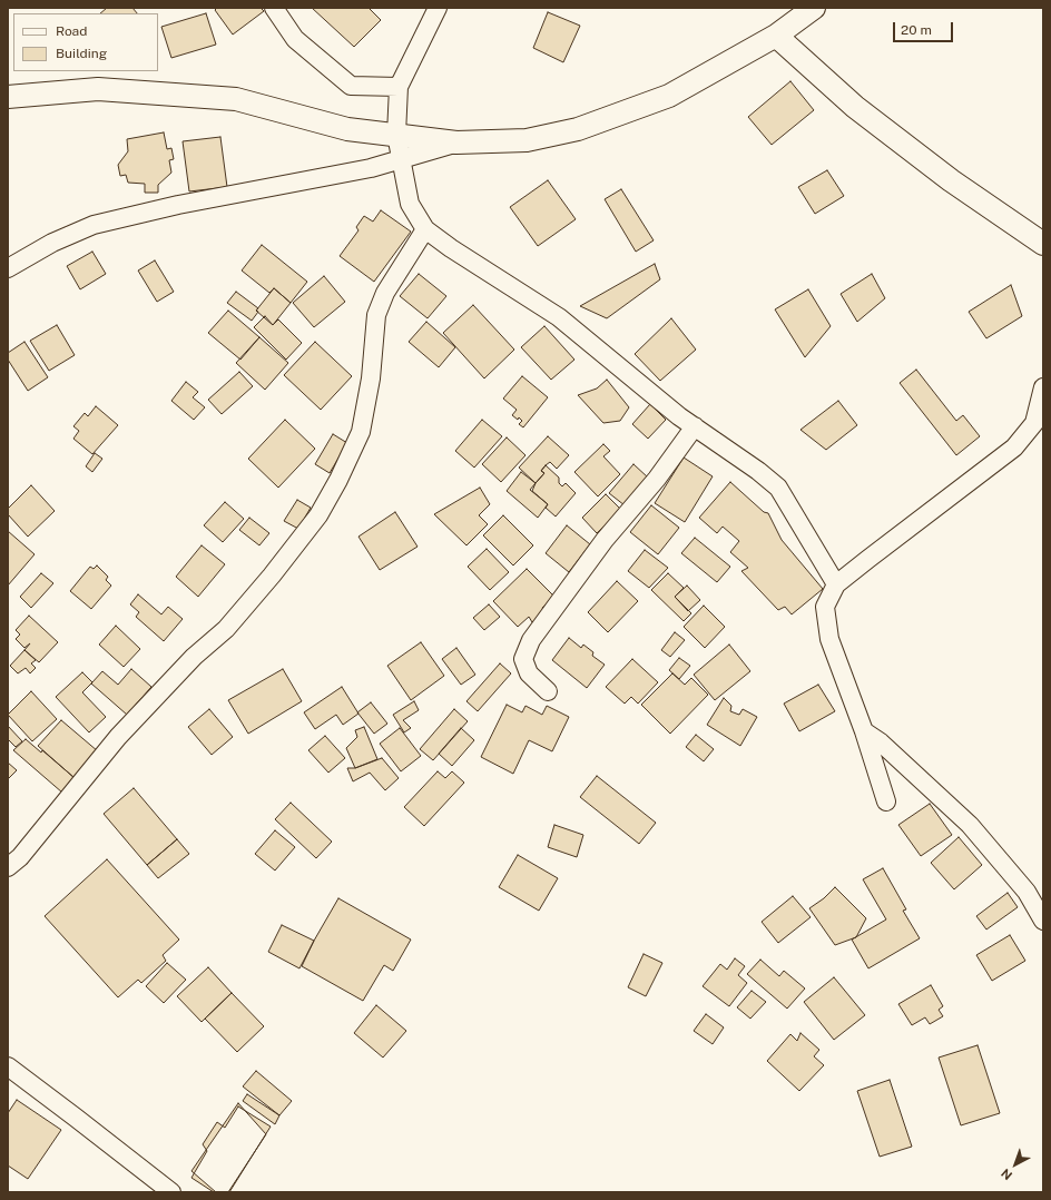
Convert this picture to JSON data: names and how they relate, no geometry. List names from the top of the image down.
{
  "legend": ["Road", "Building"],
  "scale_bar": "20 m",
  "north": "bottom left"
}
